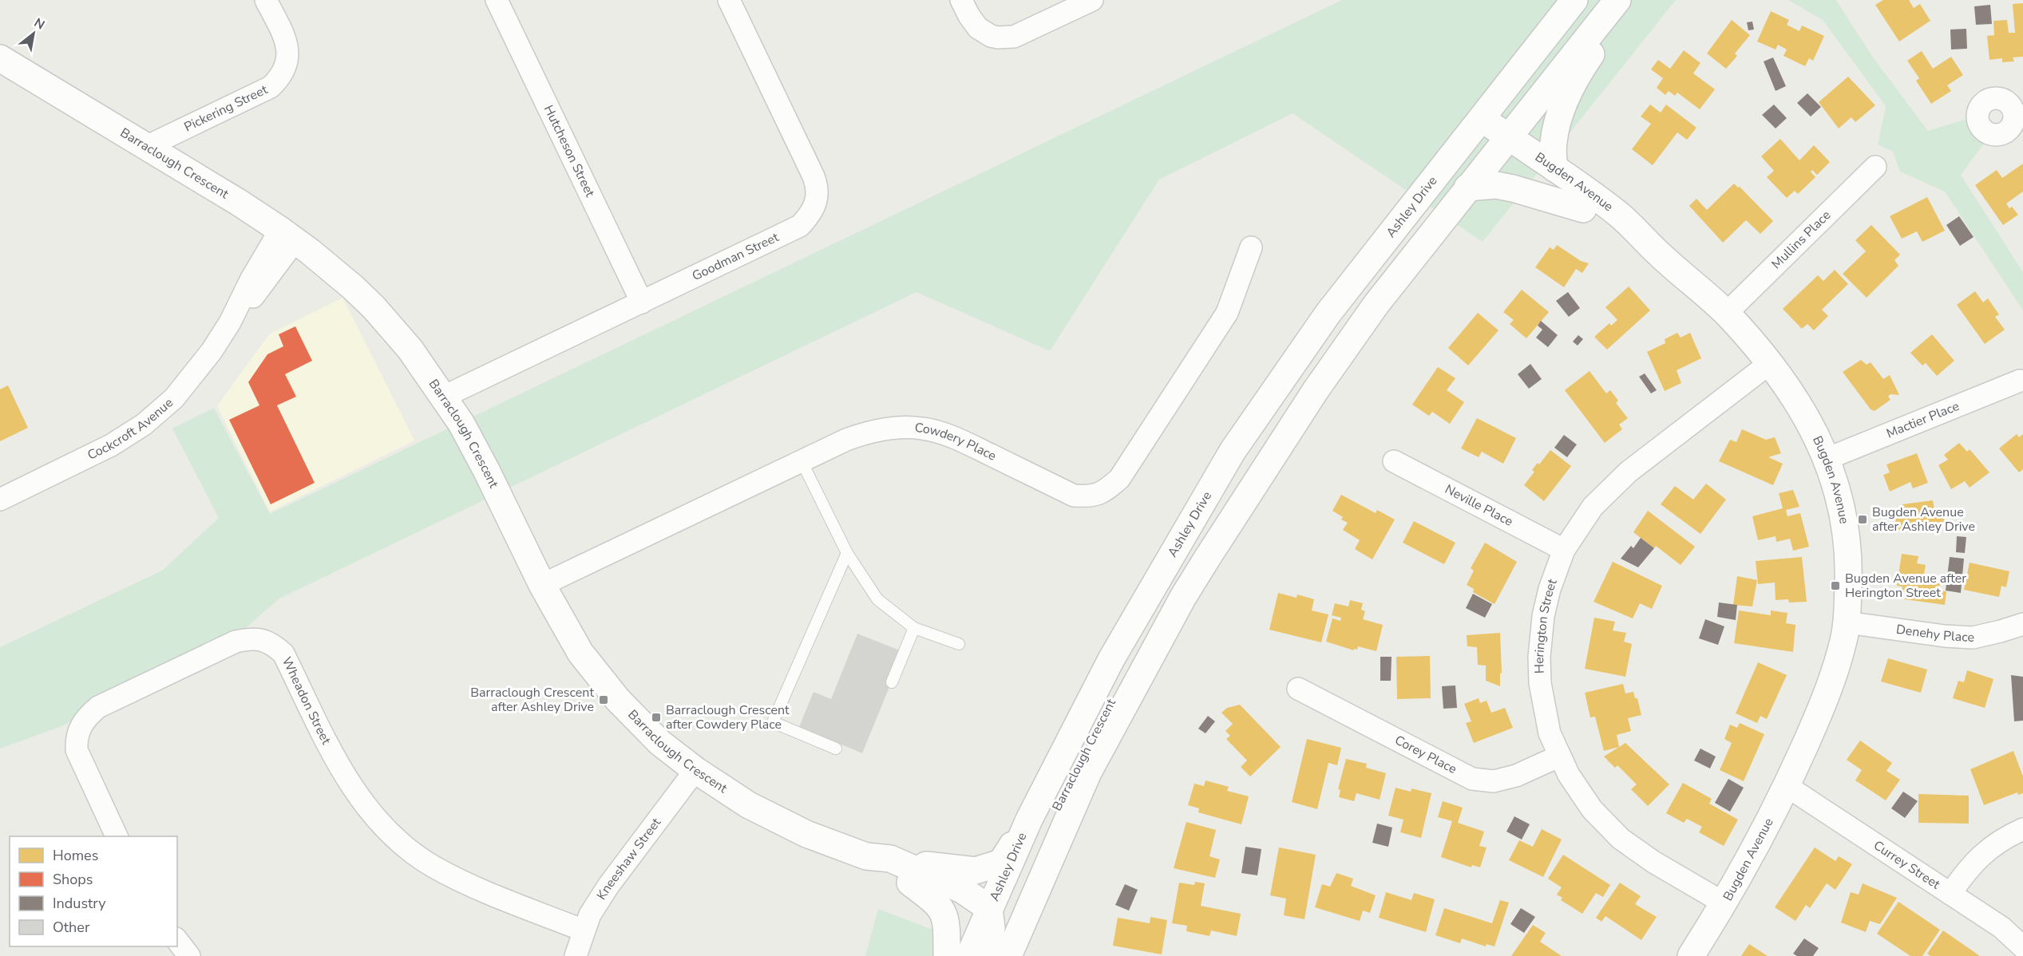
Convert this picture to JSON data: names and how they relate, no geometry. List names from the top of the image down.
{
  "streets": {
    "street": [
      "Pickering Street",
      "Hutcheson Street",
      "Barraclough Crescent",
      "Bugden Avenue",
      "Ashley Drive",
      "Mullins Place",
      "Goodman Street",
      "Mactier Place",
      "Cockcroft Avenue",
      "Cowdery Place",
      "Neville Place",
      "Herington Street",
      "Denehy Place",
      "Wheadon Street",
      "Corey Place",
      "Kneeshaw Street",
      "Currey Street"
    ]
  },
  "crossings": [
    ["Pickering Street", "Barraclough Crescent"],
    ["Hutcheson Street", "Goodman Street"],
    ["Barraclough Crescent", "Ashley Drive"],
    ["Barraclough Crescent", "Goodman Street"],
    ["Barraclough Crescent", "Cockcroft Avenue"],
    ["Barraclough Crescent", "Cowdery Place"],
    ["Barraclough Crescent", "Kneeshaw Street"],
    ["Bugden Avenue", "Ashley Drive"],
    ["Bugden Avenue", "Mullins Place"],
    ["Bugden Avenue", "Mactier Place"],
    ["Bugden Avenue", "Herington Street"],
    ["Bugden Avenue", "Denehy Place"],
    ["Bugden Avenue", "Currey Street"],
    ["Neville Place", "Herington Street"],
    ["Herington Street", "Corey Place"],
    ["Wheadon Street", "Kneeshaw Street"]
  ],
  "places": {
    "transit": [
      "Bugden Avenue after Ashley Drive",
      "Bugden Avenue after Herington Street",
      "Barraclough Crescent after Ashley Drive",
      "Barraclough Crescent after Cowdery Place"
    ]
  },
  "legend": [
    "Homes",
    "Shops",
    "Industry",
    "Other"
  ],
  "north": "top right"
}
